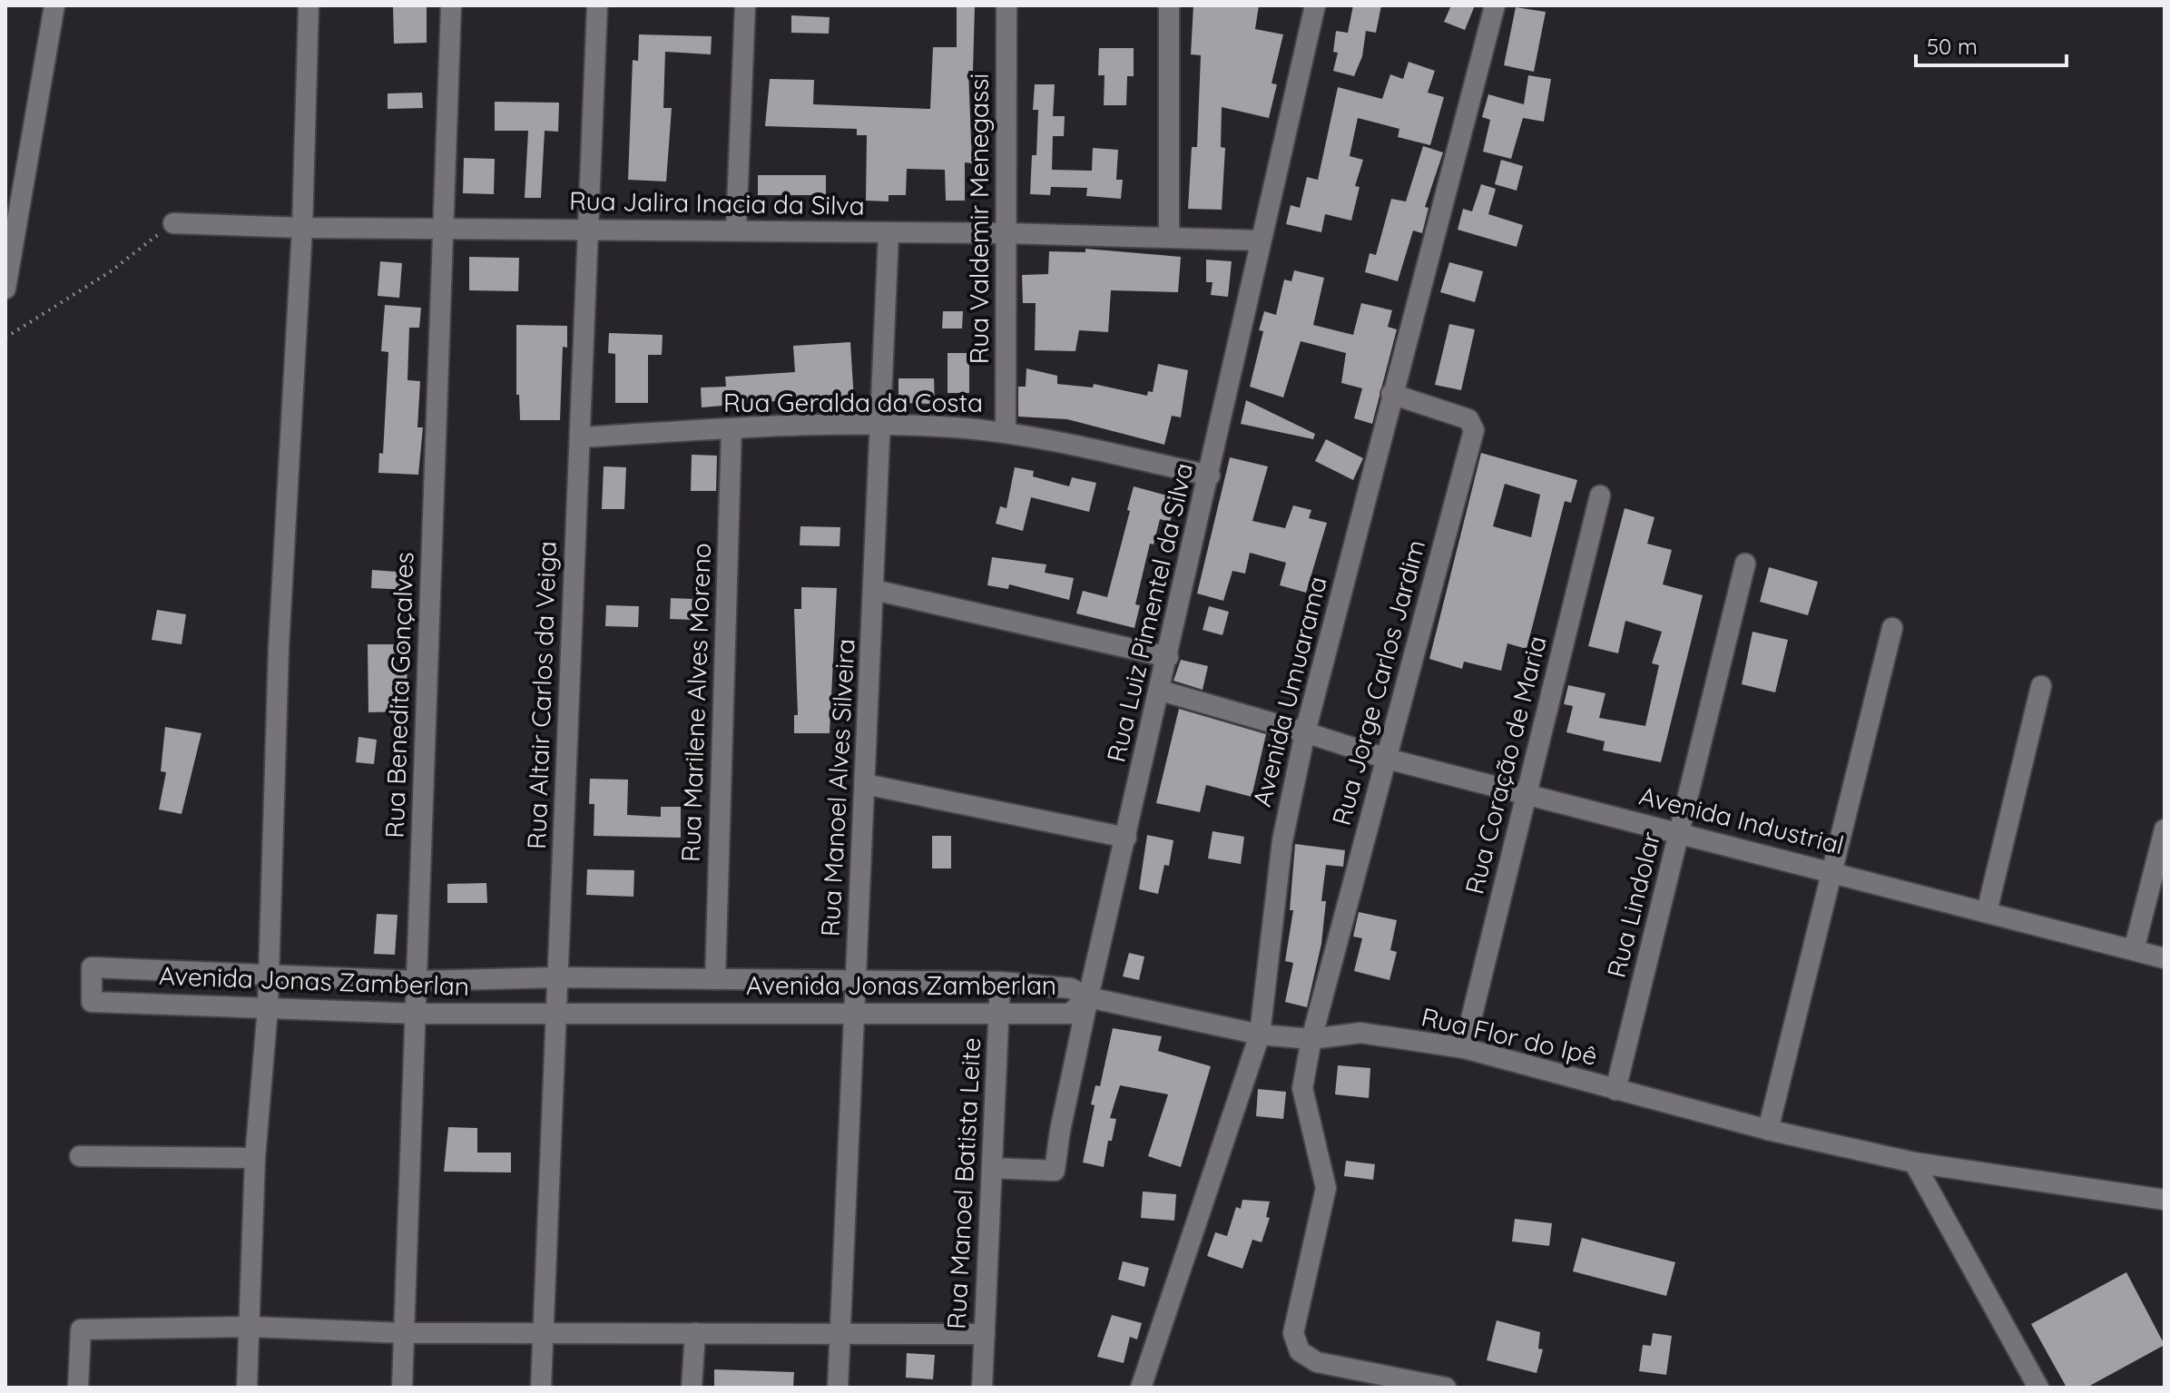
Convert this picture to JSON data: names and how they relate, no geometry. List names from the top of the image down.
{
  "streets": {
    "street": [
      "Rua Jalira Inacia da Silva",
      "Rua Valdemir Menegassi",
      "Rua Geralda da Costa",
      "Rua Luiz Pimentel da Silva",
      "Rua Jorge Carlos Jardim",
      "Avenida Umuarama",
      "Rua Benedita Gonçalves",
      "Rua Altair Carlos da Veiga",
      "Rua Marilene Alves Moreno",
      "Rua Coração de Maria",
      "Rua Manoel Alves Silveira",
      "Avenida Industrial",
      "Rua Lindolar",
      "Avenida Jonas Zamberlan",
      "Rua Flor do Ipê",
      "Rua Manoel Batista Leite"
    ]
  },
  "crossings": [
    ["Rua Jalira Inacia da Silva", "Rua Valdemir Menegassi"],
    ["Rua Jalira Inacia da Silva", "Rua Luiz Pimentel da Silva"],
    ["Rua Jalira Inacia da Silva", "Rua Benedita Gonçalves"],
    ["Rua Jalira Inacia da Silva", "Rua Altair Carlos da Veiga"],
    ["Rua Jalira Inacia da Silva", "Rua Manoel Alves Silveira"],
    ["Rua Valdemir Menegassi", "Rua Geralda da Costa"],
    ["Rua Geralda da Costa", "Rua Luiz Pimentel da Silva"],
    ["Rua Geralda da Costa", "Rua Altair Carlos da Veiga"],
    ["Rua Geralda da Costa", "Rua Marilene Alves Moreno"],
    ["Rua Geralda da Costa", "Rua Manoel Alves Silveira"],
    ["Rua Luiz Pimentel da Silva", "Avenida Industrial"],
    ["Rua Luiz Pimentel da Silva", "Avenida Jonas Zamberlan"],
    ["Rua Luiz Pimentel da Silva", "Rua Flor do Ipê"],
    ["Rua Luiz Pimentel da Silva", "Rua Manoel Batista Leite"],
    ["Rua Jorge Carlos Jardim", "Avenida Umuarama"],
    ["Rua Jorge Carlos Jardim", "Avenida Industrial"],
    ["Rua Jorge Carlos Jardim", "Rua Flor do Ipê"],
    ["Avenida Umuarama", "Avenida Industrial"],
    ["Avenida Umuarama", "Rua Flor do Ipê"],
    ["Rua Benedita Gonçalves", "Avenida Jonas Zamberlan"],
    ["Rua Altair Carlos da Veiga", "Avenida Jonas Zamberlan"],
    ["Rua Marilene Alves Moreno", "Avenida Jonas Zamberlan"],
    ["Rua Coração de Maria", "Avenida Industrial"],
    ["Rua Coração de Maria", "Rua Flor do Ipê"],
    ["Rua Manoel Alves Silveira", "Avenida Jonas Zamberlan"],
    ["Avenida Industrial", "Rua Lindolar"],
    ["Rua Lindolar", "Rua Flor do Ipê"],
    ["Avenida Jonas Zamberlan", "Rua Flor do Ipê"],
    ["Avenida Jonas Zamberlan", "Rua Manoel Batista Leite"]
  ],
  "scale_bar": "50 m"
}
